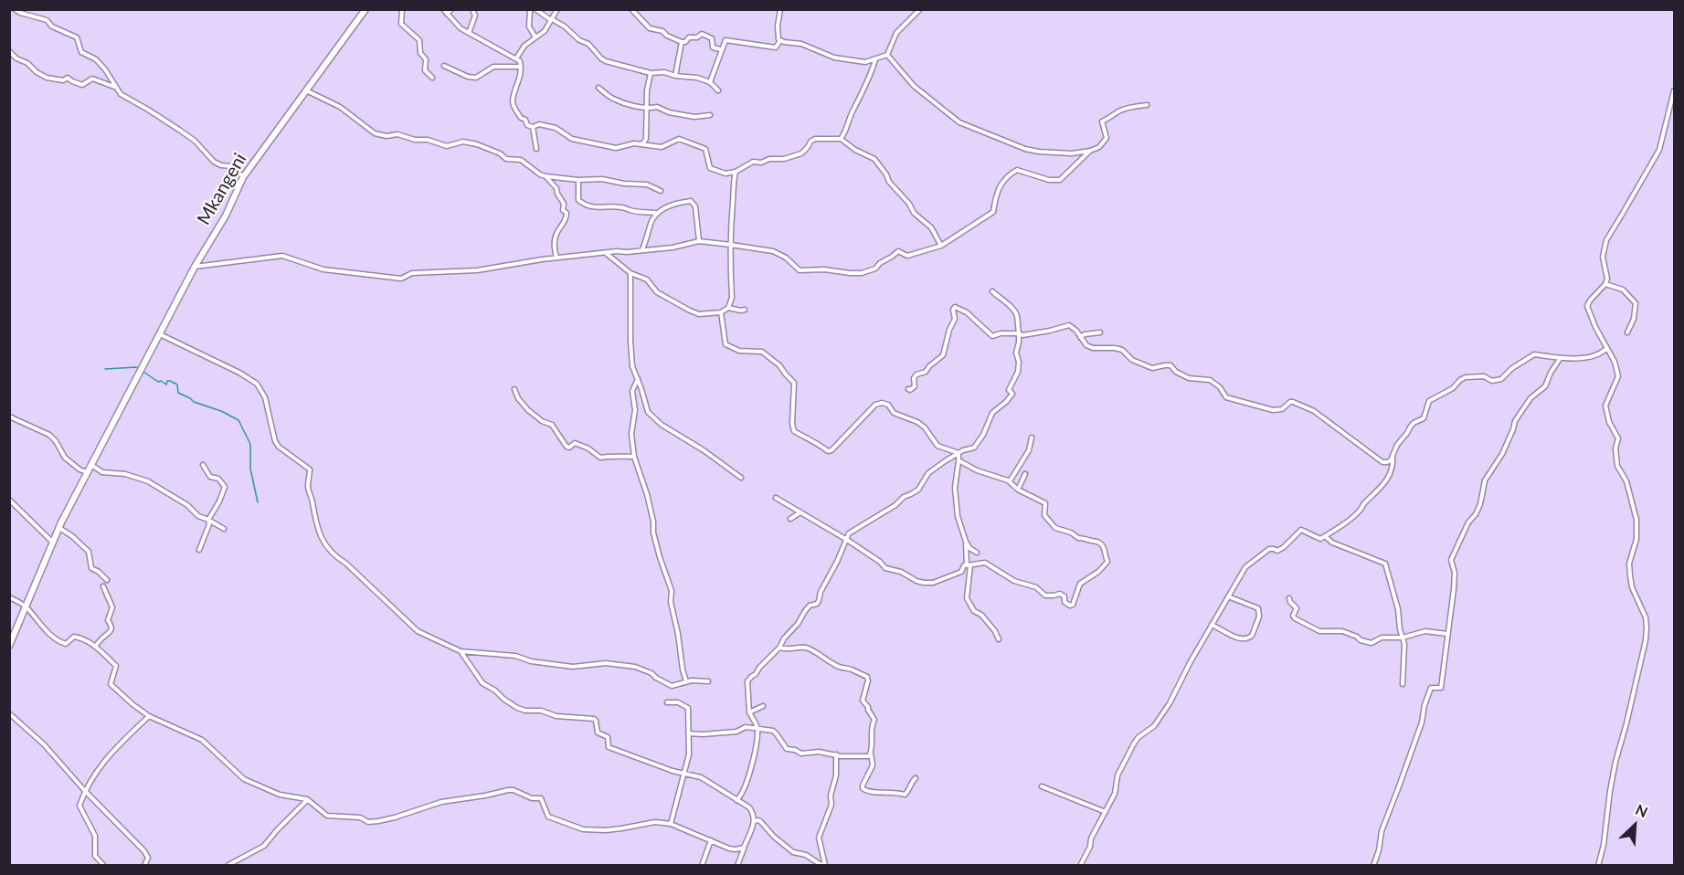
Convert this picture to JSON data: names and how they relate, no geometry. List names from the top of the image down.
{
  "streets": {
    "street": ["Mkangeni"]
  },
  "north": "top right"
}
